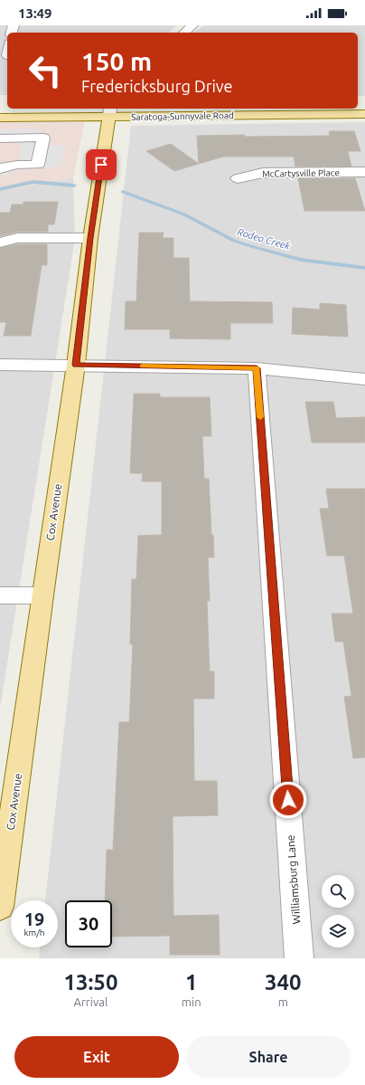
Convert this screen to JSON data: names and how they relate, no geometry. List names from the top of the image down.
{
  "streets": {
    "main road": ["Saratoga-Sunnyvale Road", "Cox Avenue"],
    "street": ["McCartysville Place", "Williamsburg Lane"]
  },
  "crossings": [
    ["Saratoga-Sunnyvale Road", "Cox Avenue"]
  ],
  "water": ["Rodeo Creek"],
  "page": {
    "status": "13:49",
    "turn": ["150 m", "Fredericksburg Drive"],
    "speed": "19 km/h",
    "limit": "30",
    "eta": [
      "13:50",
      "Arrival",
      "1",
      "min",
      "340",
      "m"
    ],
    "buttons": ["Exit", "Share"]
  }
}
